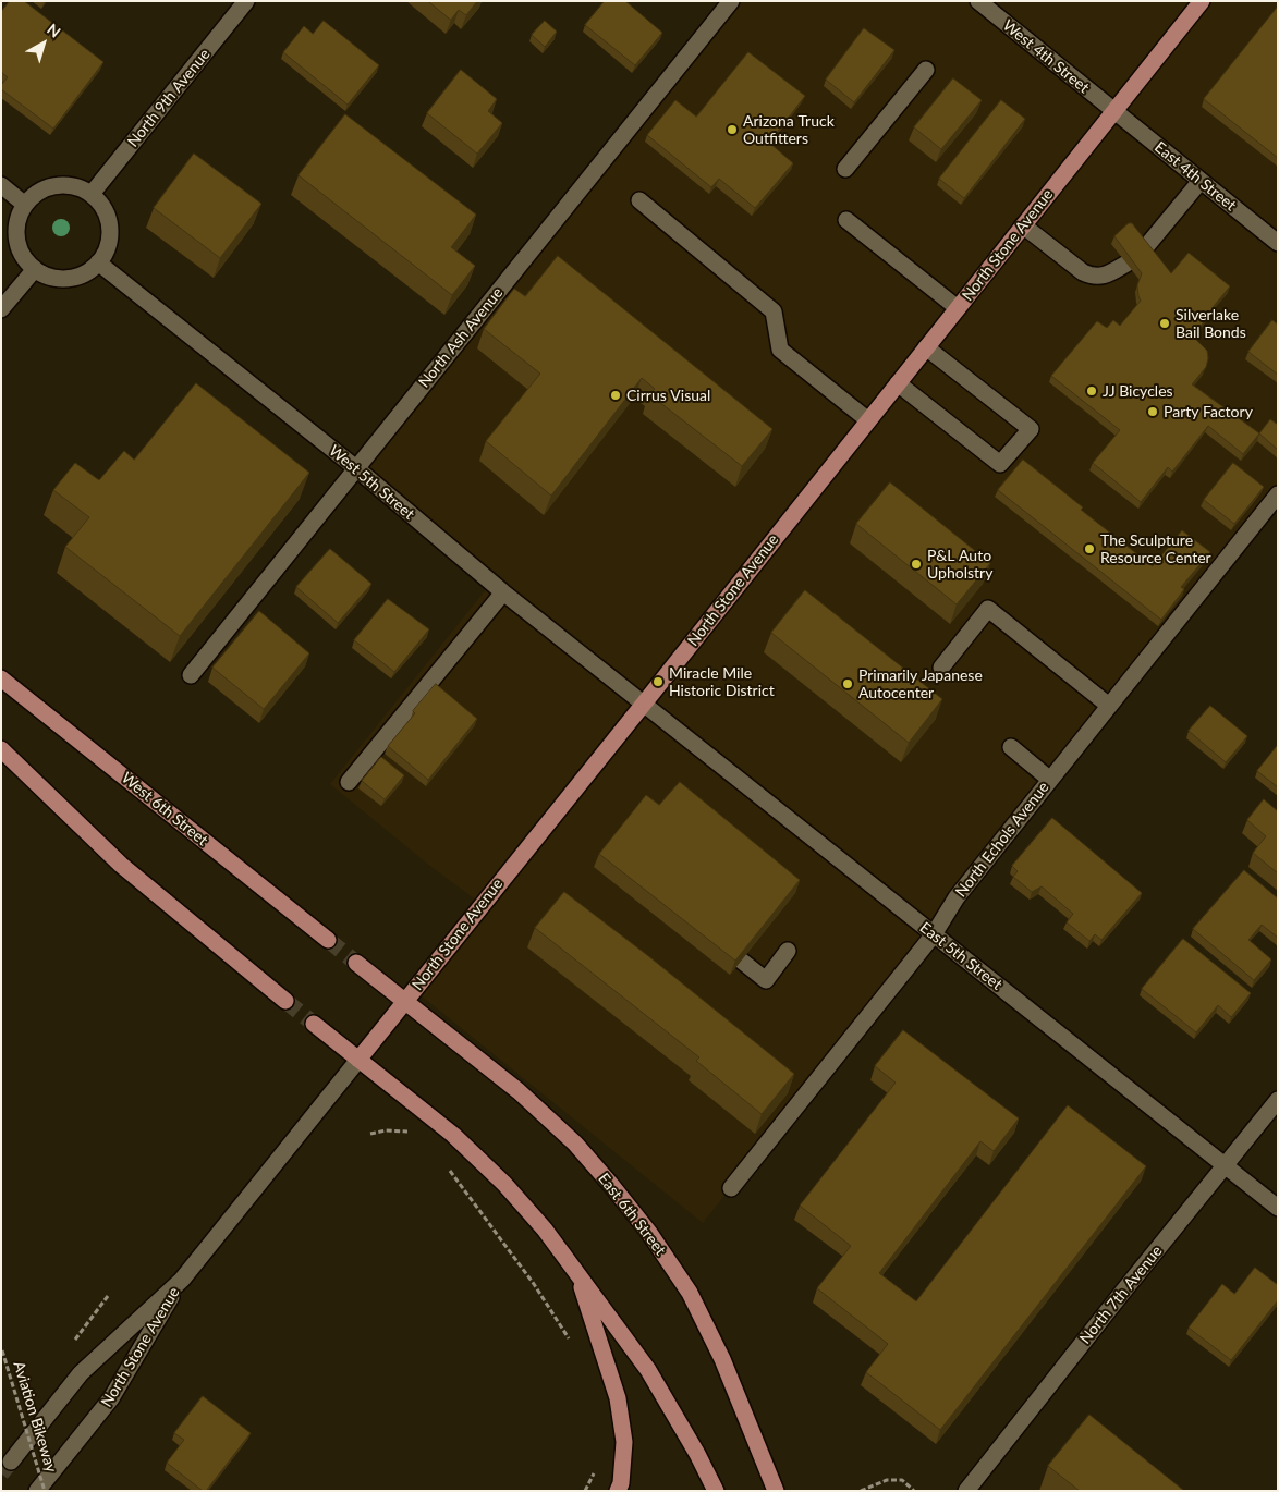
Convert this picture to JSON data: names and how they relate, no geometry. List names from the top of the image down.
{
  "streets": {
    "main road": ["North Stone Avenue", "West 6th Street", "East 6th Street"],
    "street": [
      "West 4th Street",
      "North 9th Avenue",
      "East 4th Street",
      "North Ash Avenue",
      "West 5th Street",
      "North Echols Avenue",
      "East 5th Street",
      "North 7th Avenue"
    ],
    "path": ["Aviation Bikeway"]
  },
  "crossings": [
    ["West 4th Street", "East 4th Street"],
    ["West 4th Street", "North Stone Avenue"],
    ["North 9th Avenue", "West 5th Street"],
    ["East 4th Street", "North Stone Avenue"],
    ["North Stone Avenue", "West 5th Street"],
    ["North Stone Avenue", "East 5th Street"],
    ["North Stone Avenue", "East 6th Street"],
    ["North Ash Avenue", "West 5th Street"],
    ["West 5th Street", "East 5th Street"],
    ["North Echols Avenue", "East 5th Street"],
    ["East 5th Street", "North 7th Avenue"]
  ],
  "places": [
    "Arizona Truck Outfitters",
    "Silverlake Bail Bonds",
    "JJ Bicycles",
    "Cirrus Visual",
    "Party Factory",
    "The Sculpture Resource Center",
    "P&L Auto Upholstry",
    "Miracle Mile Historic District",
    "Primarily Japanese Autocenter"
  ],
  "north": "top right"
}
